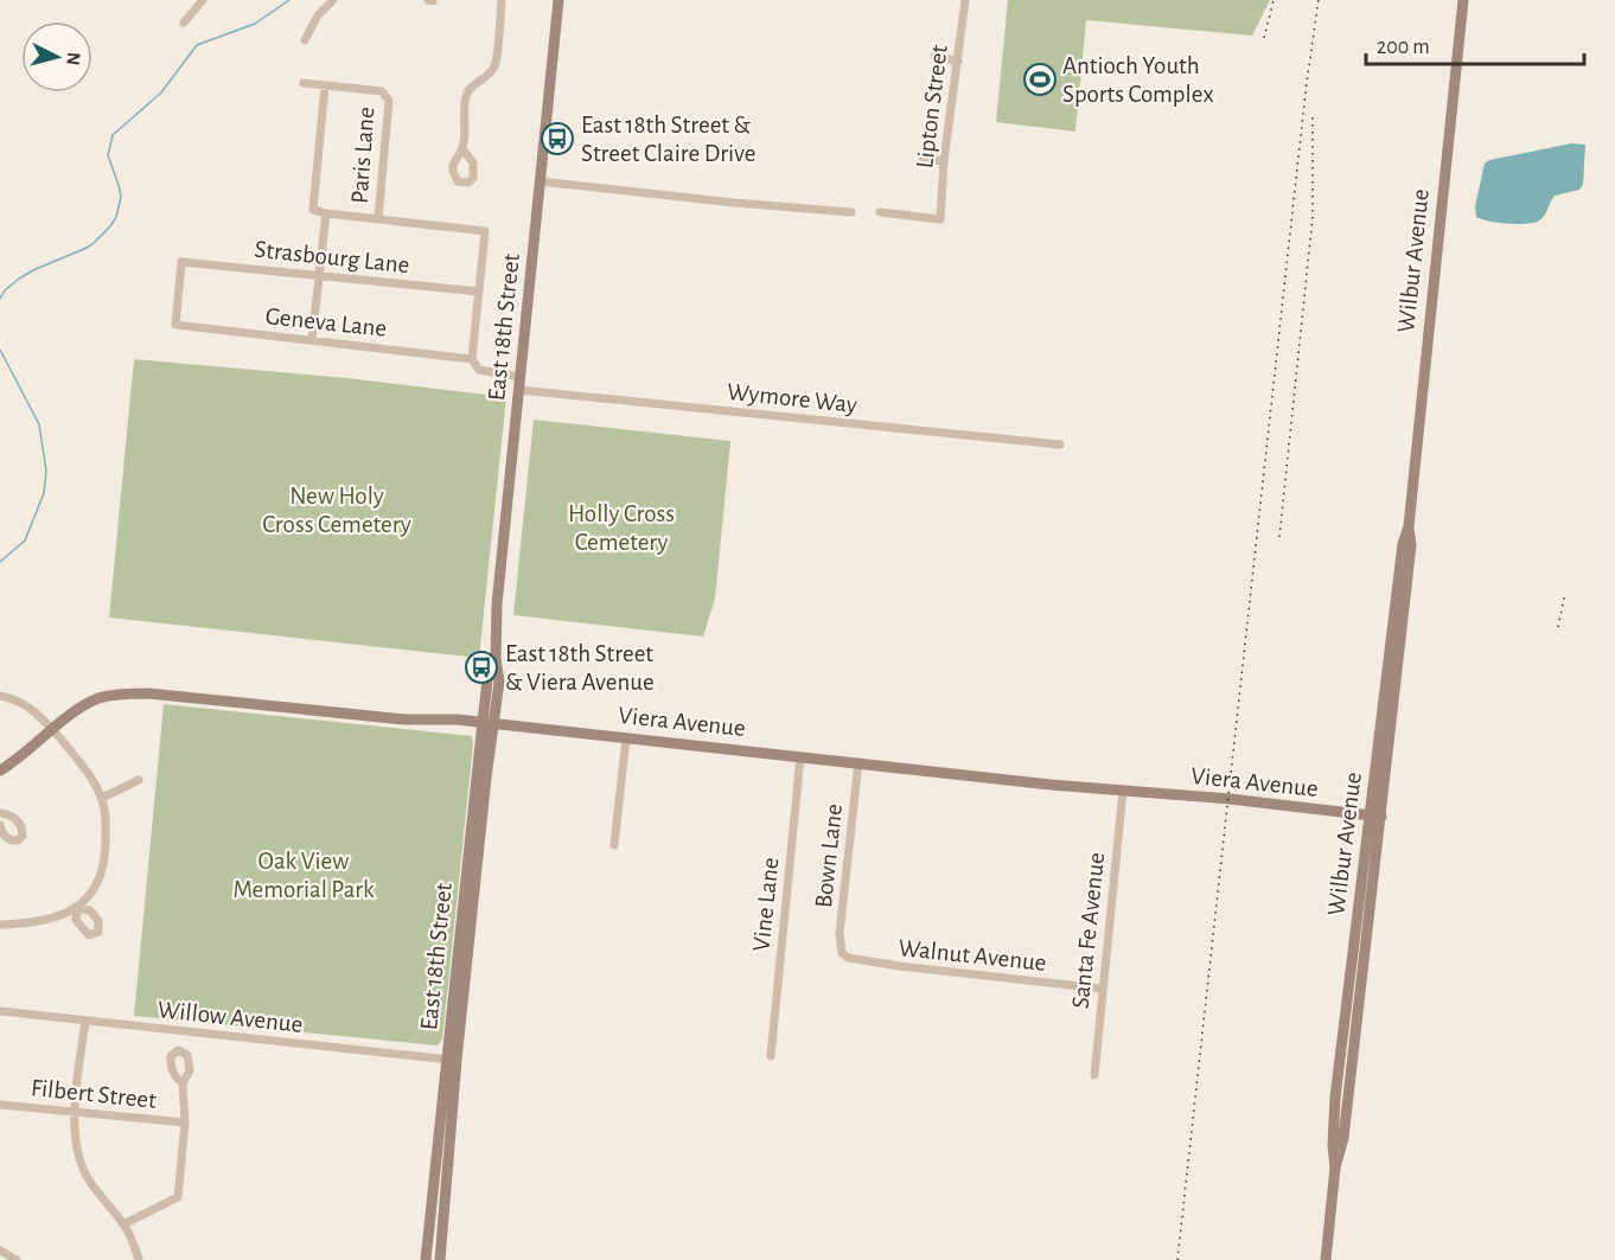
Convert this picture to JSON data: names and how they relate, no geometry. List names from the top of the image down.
{
  "streets": {
    "main road": ["Wilbur Avenue", "East 18th Street", "Viera Avenue"],
    "street": [
      "Lipton Street",
      "Paris Lane",
      "Strasbourg Lane",
      "Geneva Lane",
      "Wymore Way",
      "Bown Lane",
      "Vine Lane",
      "Santa Fe Avenue",
      "Walnut Avenue",
      "Willow Avenue",
      "Filbert Street"
    ]
  },
  "crossings": [
    ["Strasbourg Lane", "Geneva Lane"],
    ["Wilbur Avenue", "Viera Avenue"],
    ["Geneva Lane", "East 18th Street"],
    ["East 18th Street", "Wymore Way"],
    ["East 18th Street", "Viera Avenue"],
    ["East 18th Street", "Willow Avenue"],
    ["Viera Avenue", "Bown Lane"],
    ["Viera Avenue", "Vine Lane"],
    ["Viera Avenue", "Santa Fe Avenue"],
    ["Bown Lane", "Walnut Avenue"],
    ["Santa Fe Avenue", "Walnut Avenue"]
  ],
  "parks": ["New Holy Cross Cemetery", "Holly Cross Cemetery", "Oak View Memorial Park"],
  "places": {
    "sports": ["Antioch Youth Sports Complex"],
    "bus stop": ["East 18th Street & Street Claire Drive", "East 18th Street & Viera Avenue"]
  },
  "scale_bar": "200 m",
  "north": "right"
}
